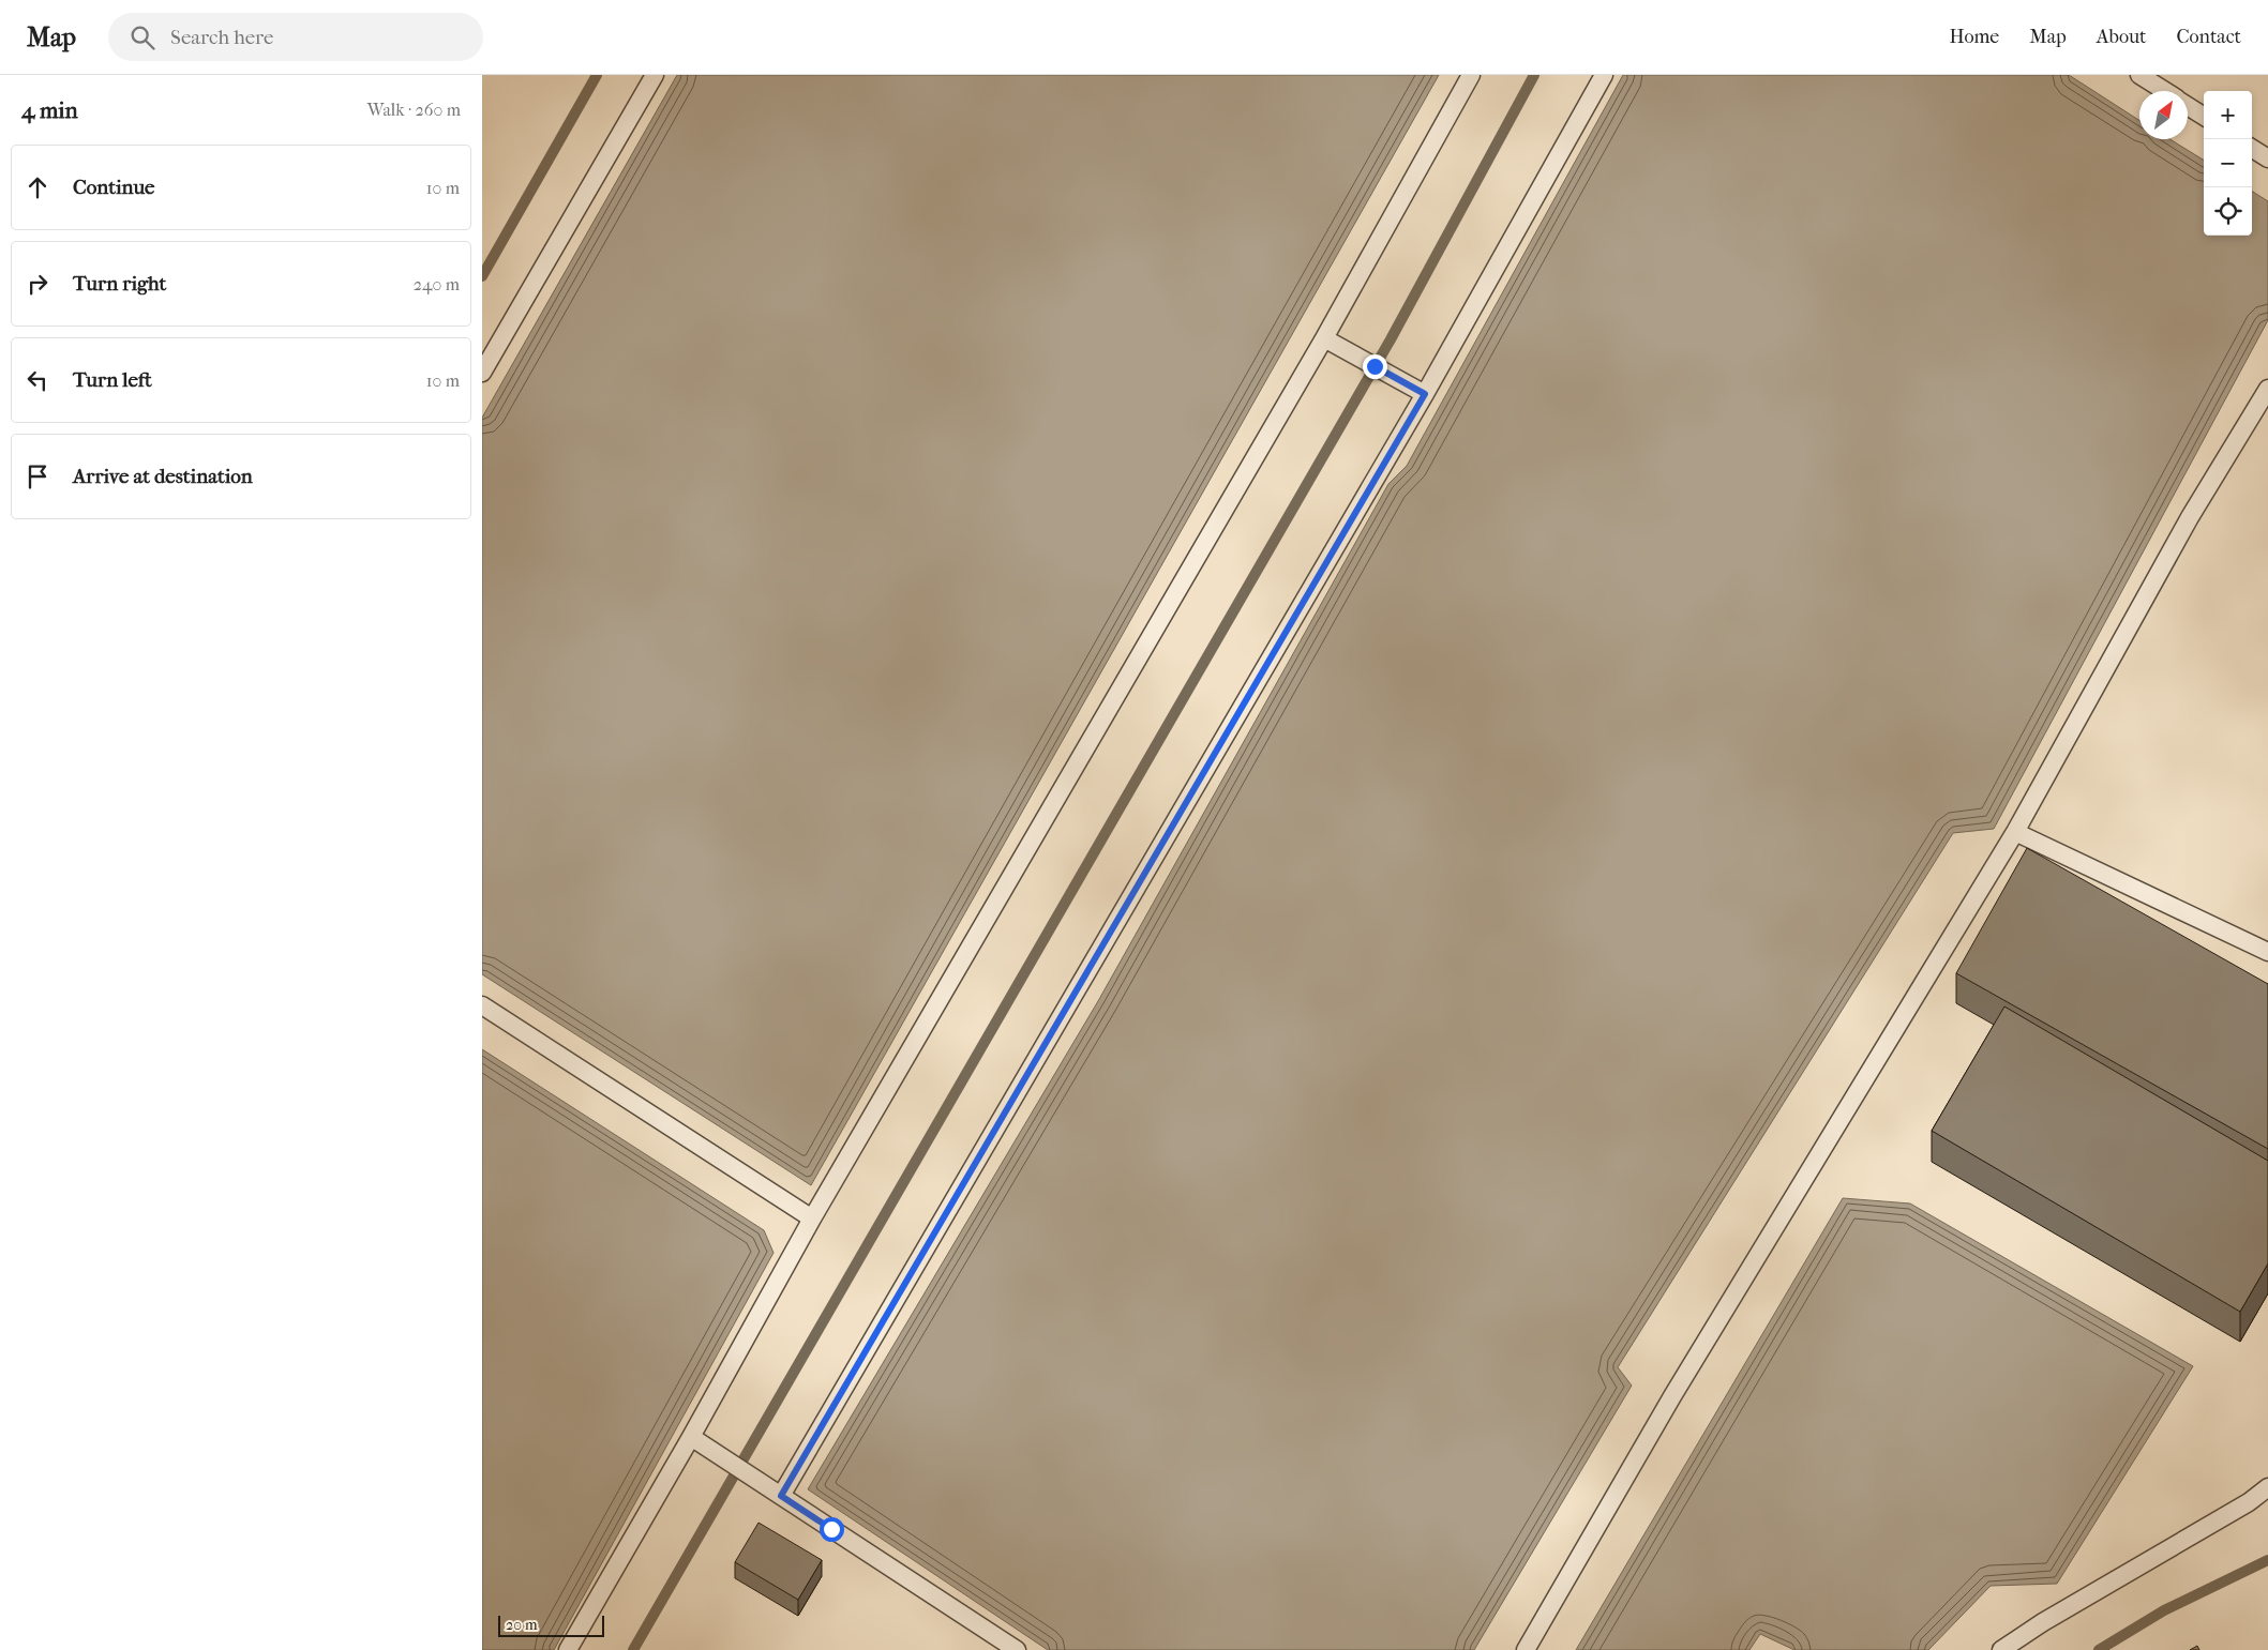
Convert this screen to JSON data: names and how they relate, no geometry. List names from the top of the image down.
{
  "scale_bar": "20 m",
  "north": "top right",
  "page": {
    "header": "Map",
    "search": "Search here",
    "nav": [
      "Home",
      "Map",
      "About",
      "Contact"
    ],
    "heading": ["4 min", "Walk · 260 m"],
    "map_buttons": ["+", "−"],
    "list": [
      ["Continue", "10 m"],
      ["Turn right", "240 m"],
      ["Turn left", "10 m"],
      "Arrive at destination"
    ],
    "scale": "20 m"
  }
}
